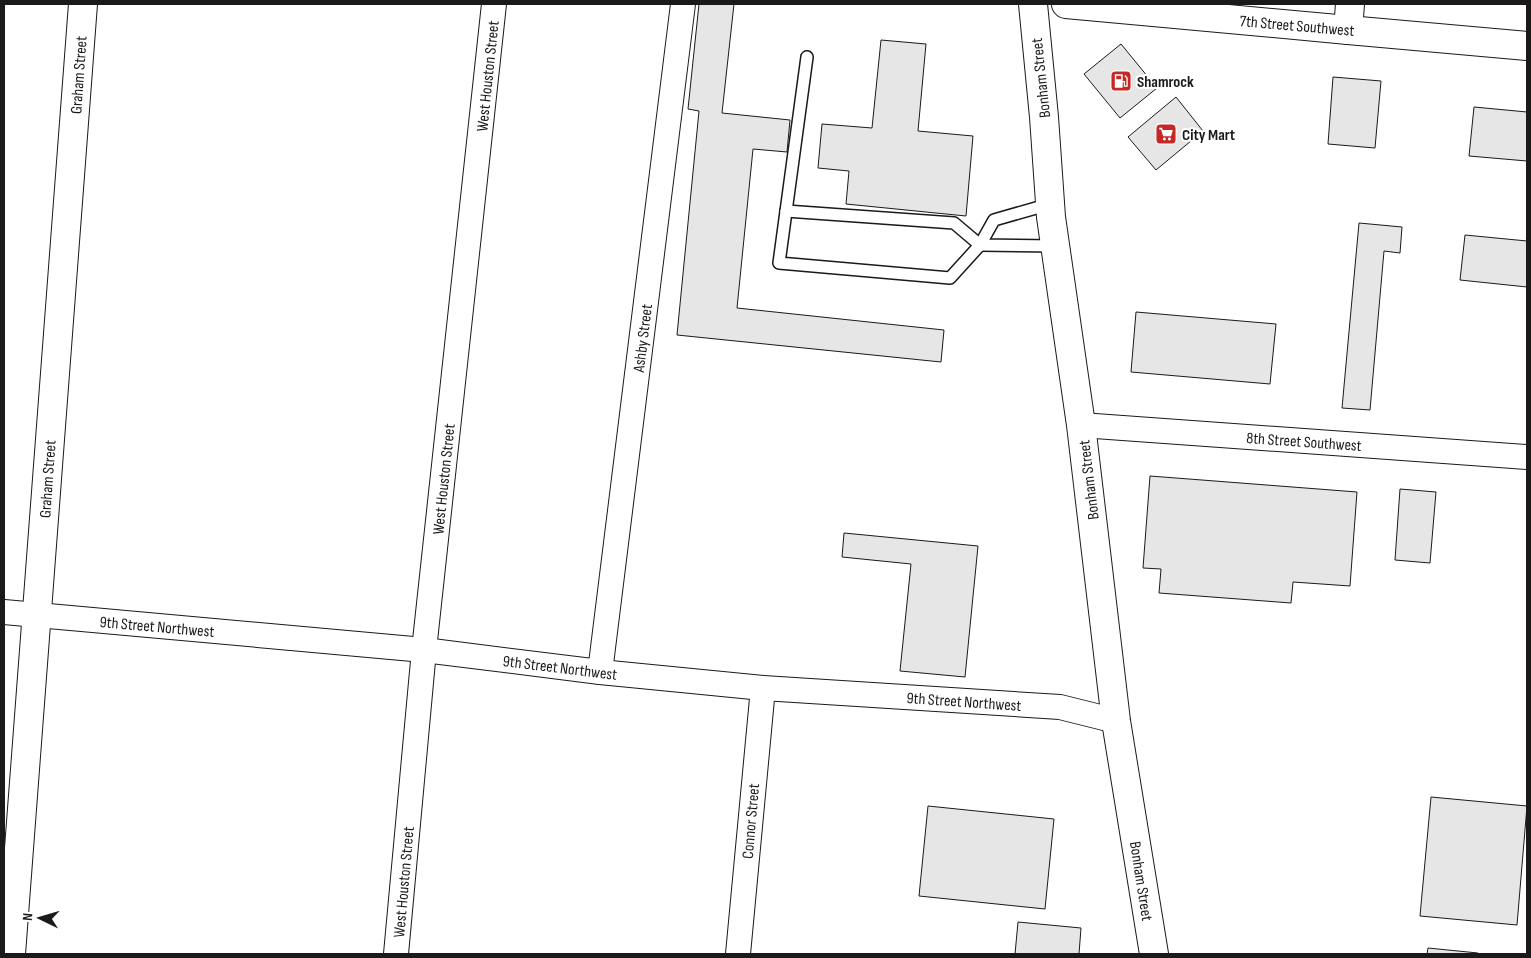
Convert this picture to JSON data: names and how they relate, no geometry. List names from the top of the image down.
{
  "streets": {
    "main road": ["7th Street Southwest", "Graham Street", "Bonham Street"],
    "street": [
      "West Houston Street",
      "Ashby Street",
      "8th Street Southwest",
      "9th Street Northwest",
      "Connor Street"
    ]
  },
  "crossings": [
    ["Graham Street", "9th Street Northwest"],
    ["West Houston Street", "9th Street Northwest"],
    ["Bonham Street", "8th Street Southwest"],
    ["Bonham Street", "9th Street Northwest"],
    ["Ashby Street", "9th Street Northwest"],
    ["9th Street Northwest", "Connor Street"]
  ],
  "places": {
    "fuel station": ["Shamrock"],
    "supermarket": ["City Mart"]
  },
  "north": "left"
}
